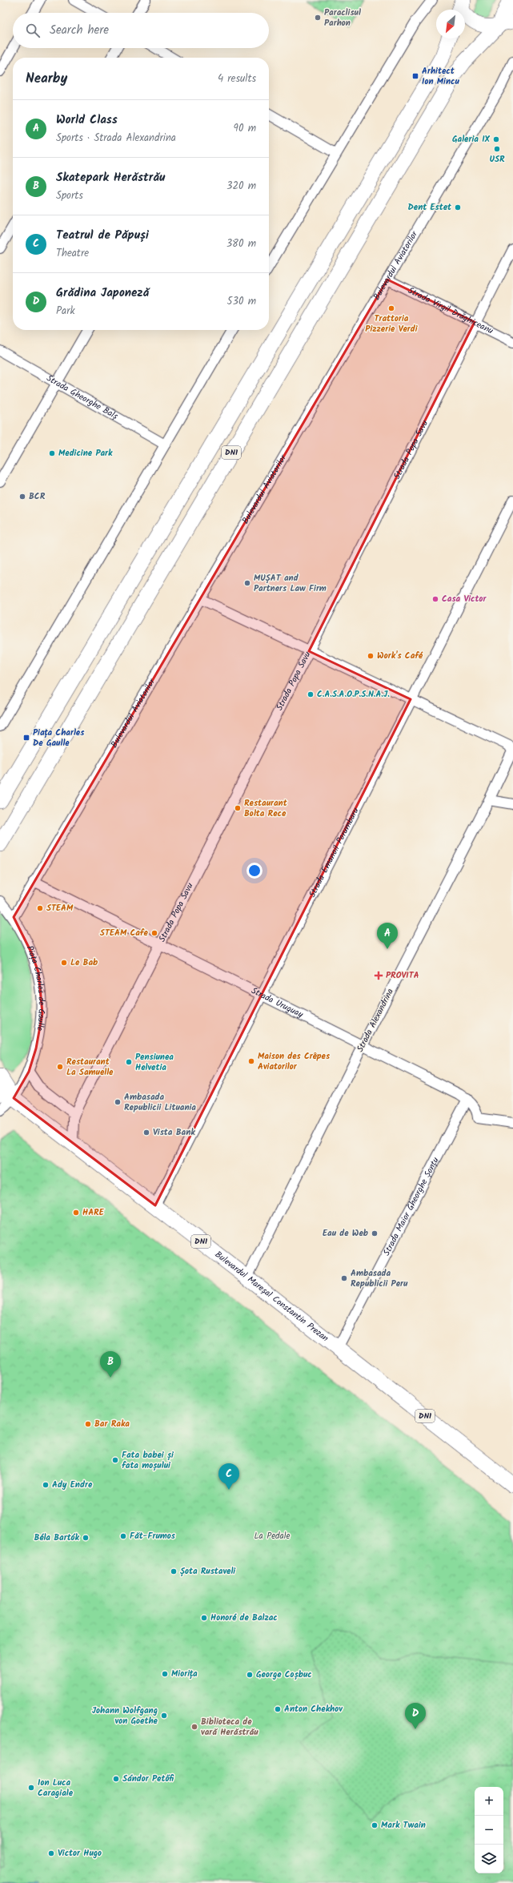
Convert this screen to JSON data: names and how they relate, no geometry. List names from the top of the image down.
{
  "streets": {
    "main road": ["DN1", "Bulevardul Mareșal Constantin Prezan"],
    "street": [
      "Bulevardul Aviatorilor",
      "Strada Virgil Drăghiceanu",
      "Strada Gheorghe Balș",
      "Strada Popa Savu",
      "Strada Emanoil Porumbaru",
      "Piața Charles de Gaulle",
      "Strada Uruguay",
      "Strada Alexandrina",
      "Strada Maior Gheorghe Șonțu"
    ]
  },
  "crossings": [
    ["Bulevardul Aviatorilor", "Strada Virgil Drăghiceanu"],
    ["Bulevardul Aviatorilor", "Piața Charles de Gaulle"],
    ["Bulevardul Aviatorilor", "Strada Uruguay"],
    ["Strada Virgil Drăghiceanu", "Strada Popa Savu"],
    ["Strada Popa Savu", "Strada Uruguay"],
    ["Strada Emanoil Porumbaru", "Strada Uruguay"],
    ["Strada Emanoil Porumbaru", "Strada Alexandrina"],
    ["Strada Emanoil Porumbaru", "Bulevardul Mareșal Constantin Prezan"],
    ["Piața Charles de Gaulle", "Bulevardul Mareșal Constantin Prezan"],
    ["Strada Uruguay", "Strada Alexandrina"],
    ["Strada Uruguay", "Strada Maior Gheorghe Șonțu"],
    ["Strada Alexandrina", "Bulevardul Mareșal Constantin Prezan"],
    ["Strada Maior Gheorghe Șonțu", "Bulevardul Mareșal Constantin Prezan"]
  ],
  "parks": ["La Pedale"],
  "places": {
    "other": [
      "Paraclisul Parhon",
      "Galeria IX",
      "USR",
      "Dent Estet",
      "Trattoria Pizzerie Verdi",
      "Medicine Park",
      "BCR",
      "MUȘAT and Partners Law Firm",
      "Casa Victor",
      "Work's Café",
      "C.A.S.A.O.P.S.N.A.J.",
      "Restaurant Bolta Rece",
      "STEAM",
      "STEAM Cafe",
      "Le Bab",
      "Maison des Crêpes Aviatorilor",
      "Pensiunea Helvetia",
      "Restaurant La Samuelle",
      "Ambasada Republicii Lituania",
      "Vista Bank",
      "HARE",
      "Eau de Web",
      "Ambasada Republicii Peru",
      "Bar Raka",
      "Fata babei și fata moșului",
      "Ady Endre",
      "Făt-Frumos",
      "Béla Bartók",
      "Șota Rustaveli",
      "Honoré de Balzac",
      "Miorița",
      "George Coșbuc",
      "Anton Chekhov",
      "Johann Wolfgang von Goethe",
      "Biblioteca de vară Herăstrău",
      "Sándor Petőfi",
      "Ion Luca Caragiale",
      "Mark Twain",
      "Victor Hugo"
    ],
    "transit": ["Arhitect Ion Mincu", "Piața Charles De Gaulle"],
    "health": ["PROVITA"]
  },
  "north": "bottom left",
  "page": {
    "search": "Search here",
    "heading": ["Nearby", "4 results"],
    "list": [
      {
        "mark": "A",
        "name": "World Class",
        "note": "Sports · Strada Alexandrina",
        "value": "90 m"
      },
      {
        "mark": "B",
        "name": "Skatepark Herăstrău",
        "note": "Sports",
        "value": "320 m"
      },
      {
        "mark": "C",
        "name": "Teatrul de Păpuși",
        "note": "Theatre",
        "value": "380 m"
      },
      {
        "mark": "D",
        "name": "Grădina Japoneză",
        "note": "Park",
        "value": "530 m"
      }
    ],
    "pins": [
      "A",
      "B",
      "C",
      "D"
    ],
    "map_buttons": ["+", "−"]
  }
}
